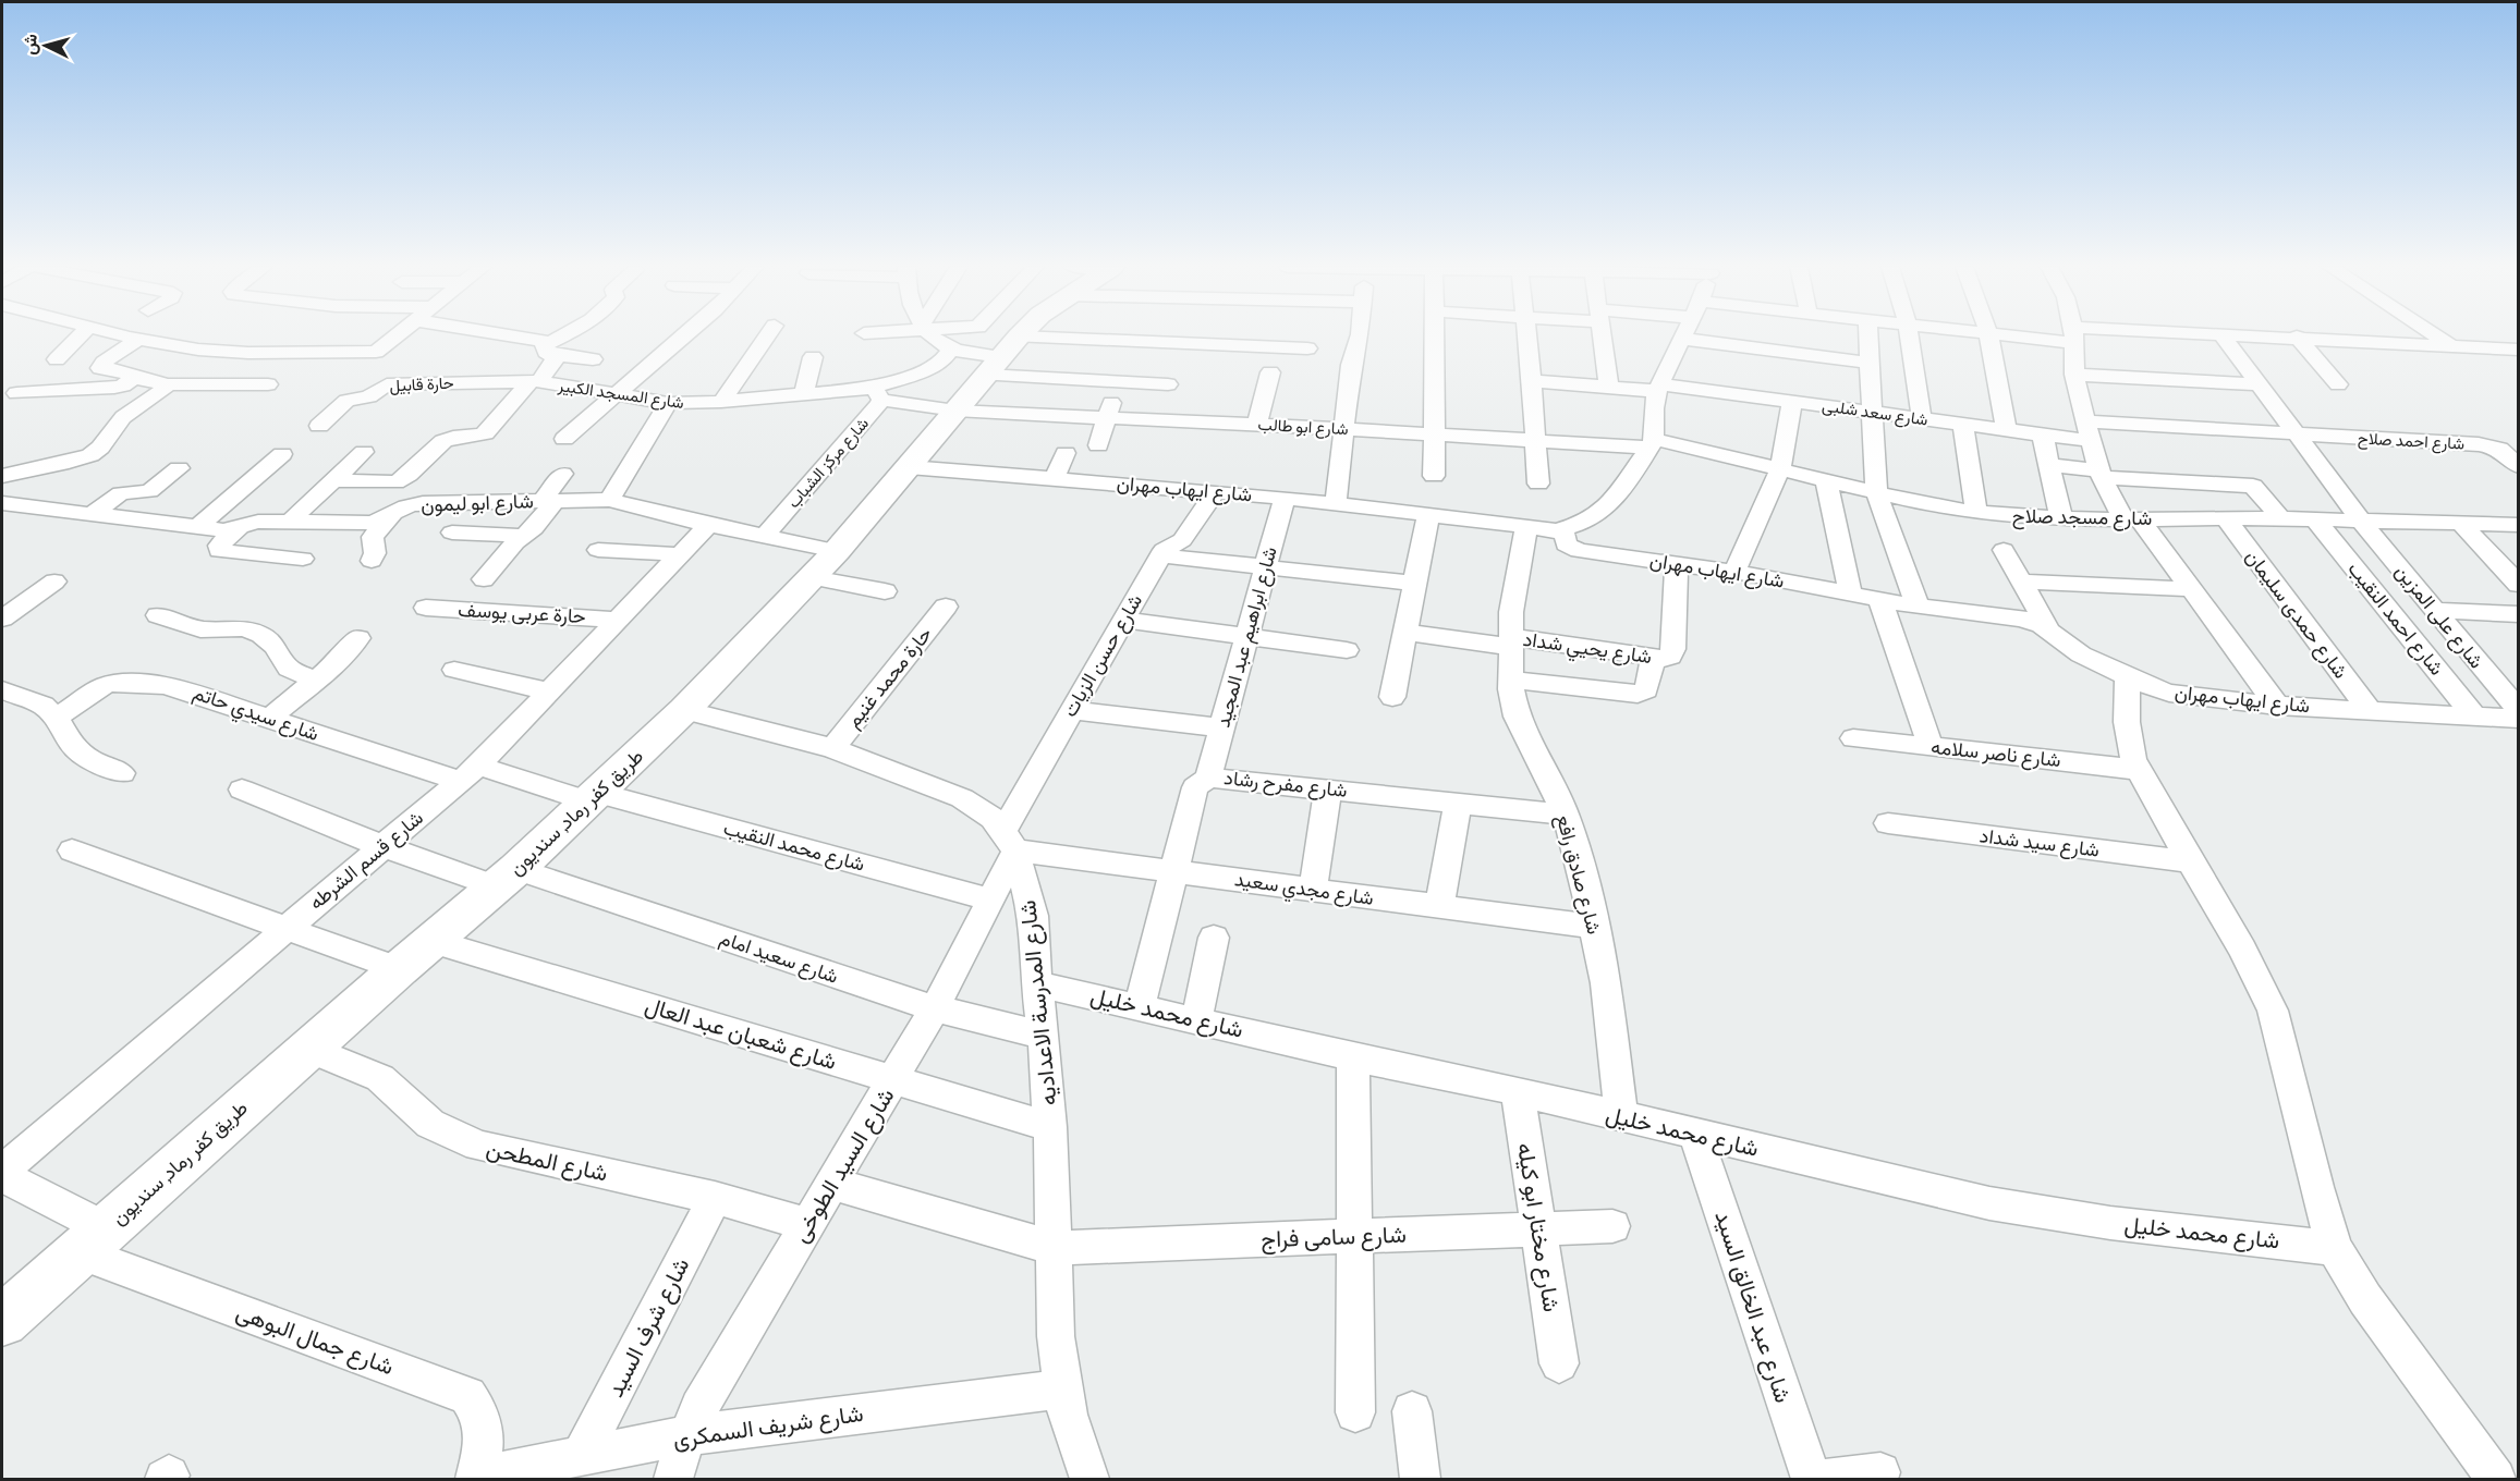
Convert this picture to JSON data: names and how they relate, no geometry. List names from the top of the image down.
{
  "streets": {
    "street": [
      "حارة قابيل",
      "شارع المسجد الكبير",
      "شارع سعد شلبى",
      "شارع ابو طالب",
      "شارع احمد صلاح",
      "شارع مركز الشباب",
      "شارع ايهاب مهران",
      "شارع ابو ليمون",
      "شارع مسجد صلاح",
      "حارة عربى يوسف",
      "شارع حمدى سليمان",
      "شارع على المزين",
      "شارع احمد النقيب",
      "شارع ابراهيم عبد المجيد",
      "شارع يحيي شداد",
      "شارع حسن الزيات",
      "حارة محمد غنيم",
      "شارع سيدي حاتم",
      "شارع ناصر سلامه",
      "شارع مفرح رشاد",
      "طريق كفر رماد, سنديون",
      "شارع سيد شداد",
      "شارع محمد النقيب",
      "شارع قسم الشرطه",
      "شارع صادق رافع",
      "شارع مجدي سعيد",
      "شارع سعيد امام",
      "شارع المدرسة الاعداديه",
      "شارع محمد خليل",
      "شارع شعبان عبد العال",
      "شارع المطحن",
      "شارع السيد الطوخى",
      "شارع مختار ابو كيله",
      "شارع سامى فراج",
      "شارع عبد الخالق السيد",
      "شارع شرف السيد",
      "شارع جمال البوهى",
      "شارع شريف السمكرى"
    ]
  },
  "crossings": [
    ["حارة قابيل", "شارع المسجد الكبير"],
    ["شارع المسجد الكبير", "شارع ابو طالب"],
    ["شارع المسجد الكبير", "شارع مركز الشباب"],
    ["شارع سعد شلبى", "شارع احمد صلاح"],
    ["شارع ابو طالب", "شارع مركز الشباب"],
    ["شارع ابو طالب", "شارع مسجد صلاح"],
    ["شارع ابو طالب", "طريق كفر رماد, سنديون"],
    ["شارع مركز الشباب", "شارع ابو ليمون"],
    ["شارع ايهاب مهران", "شارع حمدى سليمان"],
    ["شارع ايهاب مهران", "شارع احمد النقيب"],
    ["شارع ايهاب مهران", "شارع ابراهيم عبد المجيد"],
    ["شارع ايهاب مهران", "شارع حسن الزيات"],
    ["شارع ايهاب مهران", "طريق كفر رماد, سنديون"],
    ["شارع ايهاب مهران", "شارع صادق رافع"],
    ["شارع ابو ليمون", "طريق كفر رماد, سنديون"],
    ["شارع ابو ليمون", "شارع قسم الشرطه"],
    ["شارع مسجد صلاح", "شارع حمدى سليمان"],
    ["شارع مسجد صلاح", "شارع على المزين"],
    ["شارع مسجد صلاح", "شارع احمد النقيب"],
    ["حارة عربى يوسف", "شارع قسم الشرطه"],
    ["شارع ابراهيم عبد المجيد", "شارع مفرح رشاد"],
    ["شارع يحيي شداد", "شارع صادق رافع"],
    ["شارع حسن الزيات", "شارع مجدي سعيد"],
    ["شارع حسن الزيات", "شارع المدرسة الاعداديه"],
    ["شارع حسن الزيات", "شارع السيد الطوخى"],
    ["شارع سيدي حاتم", "طريق كفر رماد, سنديون"],
    ["شارع سيدي حاتم", "شارع محمد النقيب"],
    ["شارع سيدي حاتم", "شارع قسم الشرطه"],
    ["شارع مفرح رشاد", "شارع صادق رافع"],
    ["شارع مفرح رشاد", "شارع مجدي سعيد"],
    ["شارع مفرح رشاد", "شارع محمد خليل"],
    ["طريق كفر رماد, سنديون", "شارع محمد النقيب"],
    ["طريق كفر رماد, سنديون", "شارع سعيد امام"],
    ["طريق كفر رماد, سنديون", "شارع شعبان عبد العال"],
    ["طريق كفر رماد, سنديون", "شارع المطحن"],
    ["طريق كفر رماد, سنديون", "شارع جمال البوهى"],
    ["شارع محمد النقيب", "شارع السيد الطوخى"],
    ["شارع قسم الشرطه", "شارع سعيد امام"],
    ["شارع صادق رافع", "شارع مجدي سعيد"],
    ["شارع صادق رافع", "شارع محمد خليل"],
    ["شارع مجدي سعيد", "شارع المدرسة الاعداديه"],
    ["شارع مجدي سعيد", "شارع السيد الطوخى"],
    ["شارع سعيد امام", "شارع المدرسة الاعداديه"],
    ["شارع سعيد امام", "شارع السيد الطوخى"],
    ["شارع المدرسة الاعداديه", "شارع محمد خليل"],
    ["شارع المدرسة الاعداديه", "شارع شعبان عبد العال"],
    ["شارع المدرسة الاعداديه", "شارع السيد الطوخى"],
    ["شارع المدرسة الاعداديه", "شارع سامى فراج"],
    ["شارع المدرسة الاعداديه", "شارع شريف السمكرى"],
    ["شارع محمد خليل", "شارع مختار ابو كيله"],
    ["شارع محمد خليل", "شارع عبد الخالق السيد"],
    ["شارع شعبان عبد العال", "شارع السيد الطوخى"],
    ["شارع المطحن", "شارع السيد الطوخى"],
    ["شارع المطحن", "شارع شرف السيد"],
    ["شارع السيد الطوخى", "شارع سامى فراج"],
    ["شارع السيد الطوخى", "شارع شريف السمكرى"],
    ["شارع مختار ابو كيله", "شارع سامى فراج"],
    ["شارع شرف السيد", "شارع شريف السمكرى"],
    ["شارع جمال البوهى", "شارع شريف السمكرى"]
  ],
  "north": "left"
}
